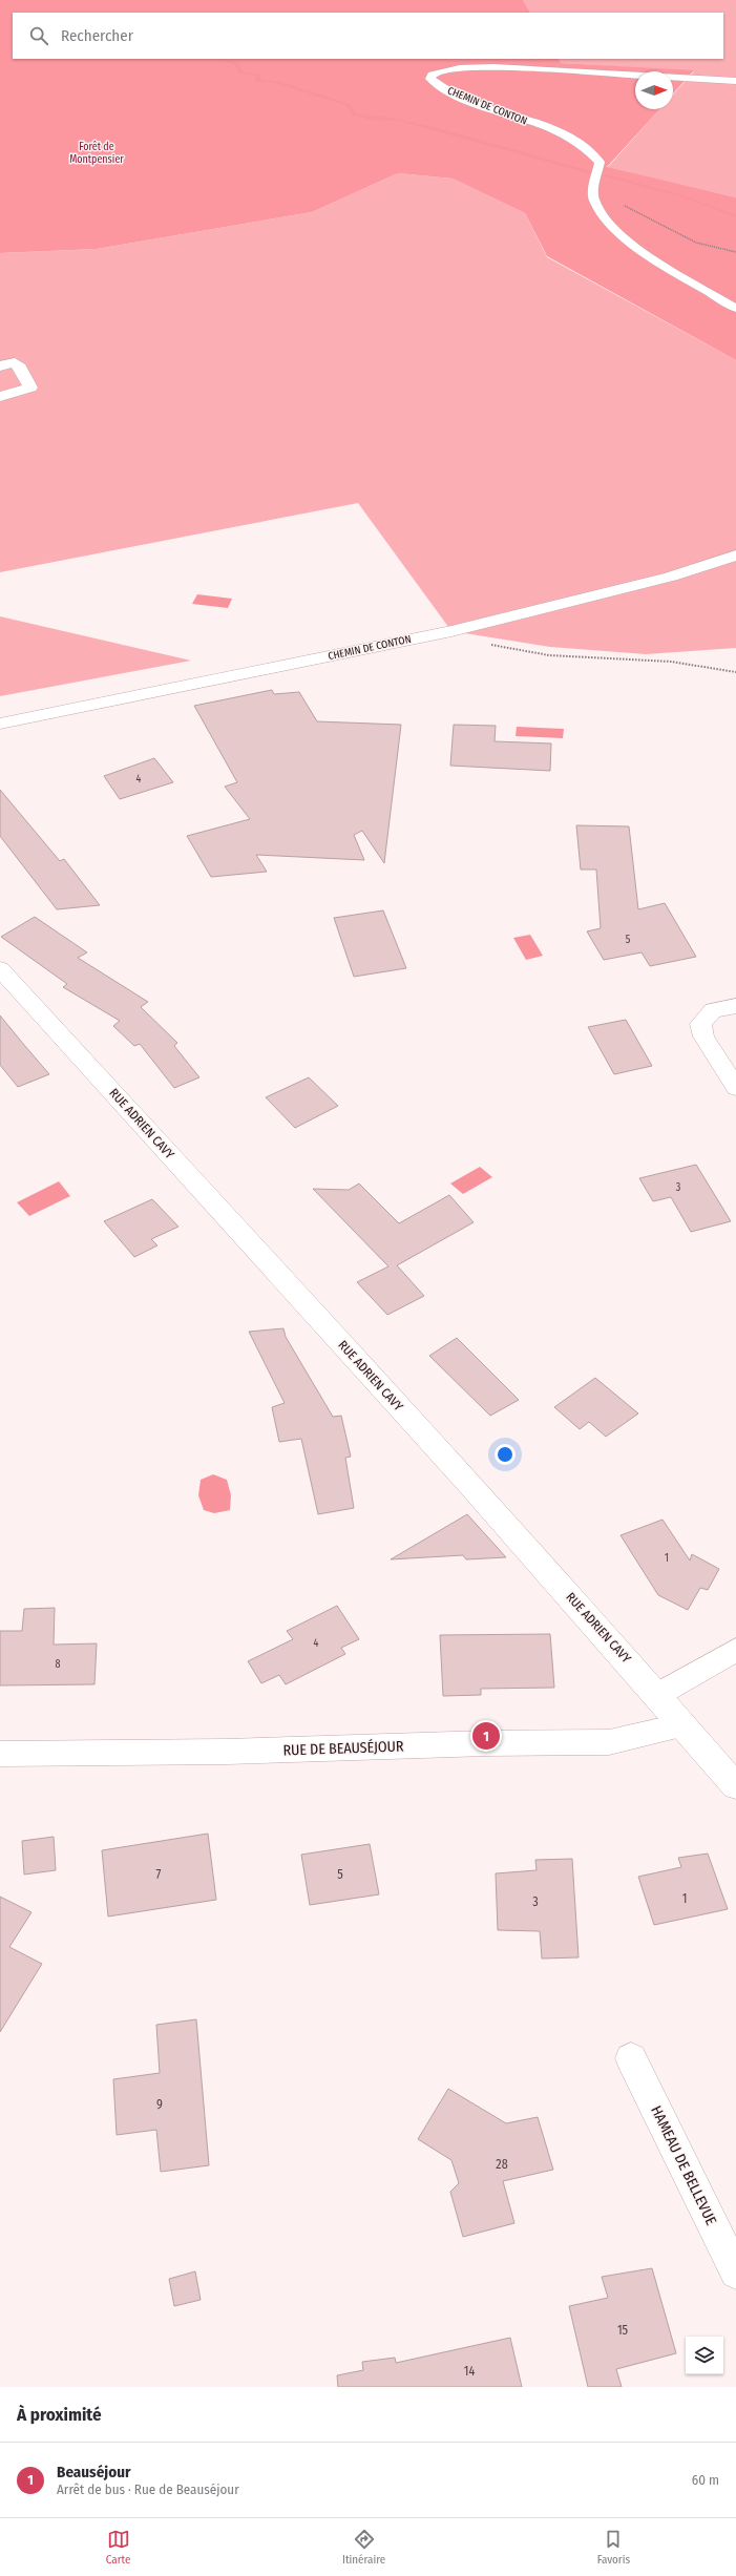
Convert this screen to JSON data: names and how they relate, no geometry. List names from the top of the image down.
{
  "streets": {
    "street": [
      "CHEMIN DE CONTON",
      "RUE ADRIEN CAVY",
      "RUE DE BEAUSÉJOUR",
      "HAMEAU DE BELLEVUE"
    ]
  },
  "crossings": [
    ["RUE ADRIEN CAVY", "RUE DE BEAUSÉJOUR"]
  ],
  "parks": ["Forêt de Montpensier"],
  "house_numbers": [
    "4",
    "5",
    "3",
    "1",
    "4",
    "8",
    "7",
    "5",
    "1",
    "3",
    "9",
    "28",
    "15",
    "14"
  ],
  "north": "right",
  "page": {
    "search": "Rechercher",
    "pins": "1",
    "heading": "À proximité",
    "list": [
      {
        "mark": "1",
        "name": "Beauséjour",
        "note": "Arrêt de bus · Rue de Beauséjour",
        "value": "60 m"
      }
    ],
    "nav": ["Carte", "Itinéraire", "Favoris"]
  }
}
